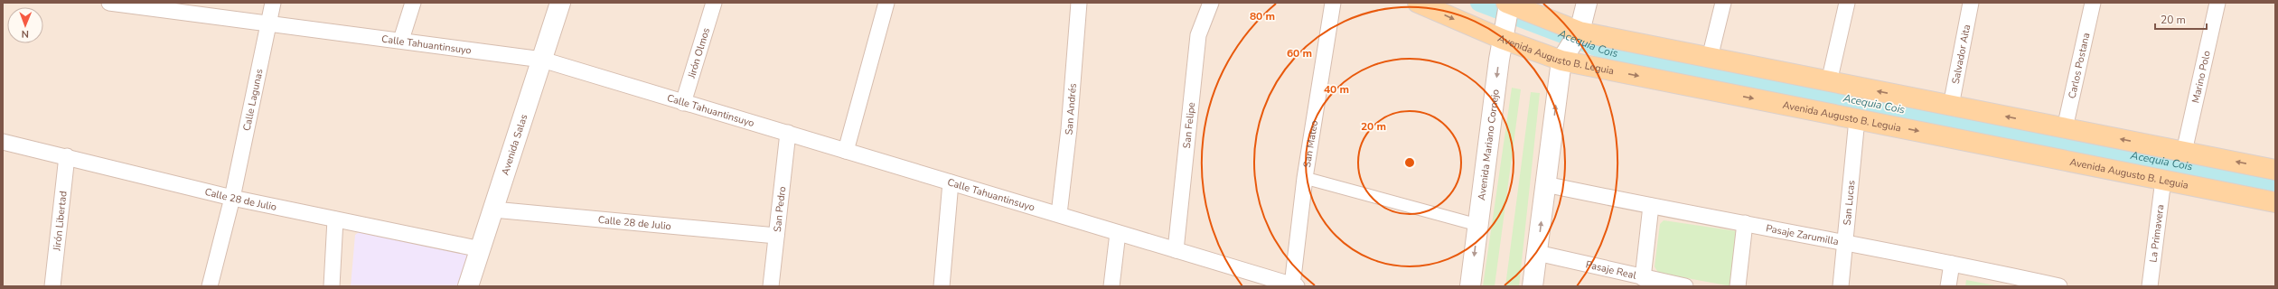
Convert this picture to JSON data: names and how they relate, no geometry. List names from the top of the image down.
{
  "streets": {
    "main road": ["Avenida Augusto B. Leguia"],
    "street": [
      "Calle Tahuantinsuyo",
      "Jirón Olmos",
      "Salvador Aita",
      "Carlos Postana",
      "Marino Polo",
      "Calle Lagunas",
      "San Andrés",
      "San Felipe",
      "San Mateo",
      "Avenida Salas",
      "Avenida Mariano Cornejo",
      "Calle 28 de Julio",
      "San Lucas",
      "San Pedro",
      "Jirón Libertad",
      "La Primavera",
      "Pasaje Zarumilla",
      "Pasaje Real"
    ]
  },
  "crossings": [
    ["Calle Tahuantinsuyo", "Jirón Olmos"],
    ["Calle Tahuantinsuyo", "Calle Lagunas"],
    ["Calle Tahuantinsuyo", "San Andrés"],
    ["Calle Tahuantinsuyo", "San Felipe"],
    ["Calle Tahuantinsuyo", "San Mateo"],
    ["Calle Tahuantinsuyo", "Avenida Salas"],
    ["Calle Tahuantinsuyo", "San Pedro"],
    ["Avenida Augusto B. Leguia", "Avenida Mariano Cornejo"],
    ["Avenida Augusto B. Leguia", "San Lucas"],
    ["Avenida Augusto B. Leguia", "La Primavera"],
    ["Calle Lagunas", "Calle 28 de Julio"],
    ["Avenida Salas", "Calle 28 de Julio"],
    ["Calle 28 de Julio", "San Pedro"],
    ["Calle 28 de Julio", "Jirón Libertad"],
    ["San Lucas", "Pasaje Zarumilla"]
  ],
  "water": ["Acequia Cois"],
  "scale_bar": "20 m",
  "north": "bottom",
  "rings": [
    "80 m",
    "60 m",
    "40 m",
    "20 m"
  ]
}
